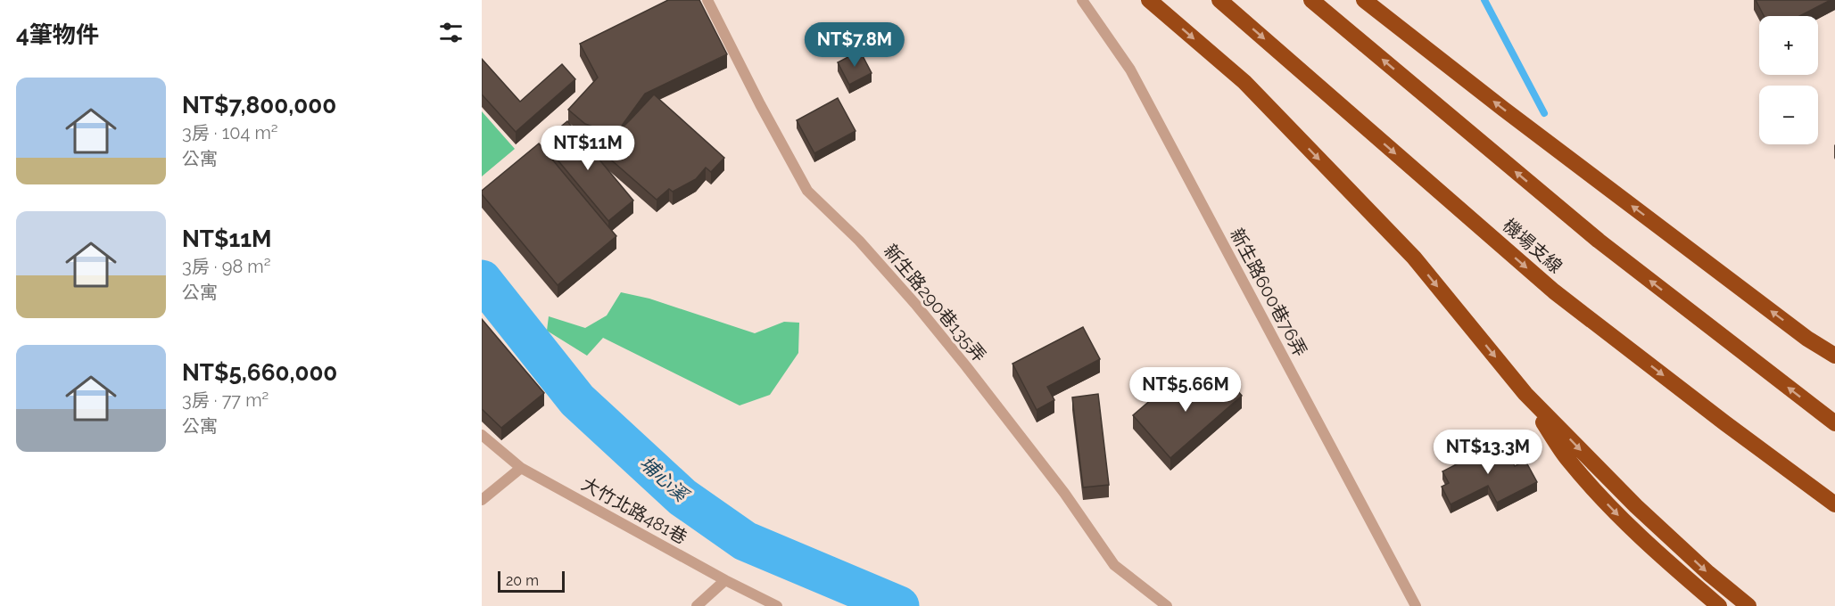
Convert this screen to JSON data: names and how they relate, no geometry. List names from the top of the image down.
{
  "streets": {
    "highway": ["機場支線"],
    "lane": ["新生路600巷76弄", "新生路290巷135弄", "大竹北路481巷"]
  },
  "water": ["埔心溪"],
  "scale_bar": "20 m",
  "page": {
    "heading": "4筆物件",
    "map_buttons": ["+", "−"],
    "price": [
      "NT$7.8M",
      "NT$11M",
      "NT$5.66M",
      "NT$13.3M"
    ],
    "list": [
      {
        "name": "NT$7,800,000",
        "note": "3房 · 104 m² · 公寓"
      },
      {
        "name": "NT$11M",
        "note": "3房 · 98 m² · 公寓"
      },
      {
        "name": "NT$5,660,000",
        "note": "3房 · 77 m² · 公寓"
      }
    ],
    "scale": "20 m"
  }
}
